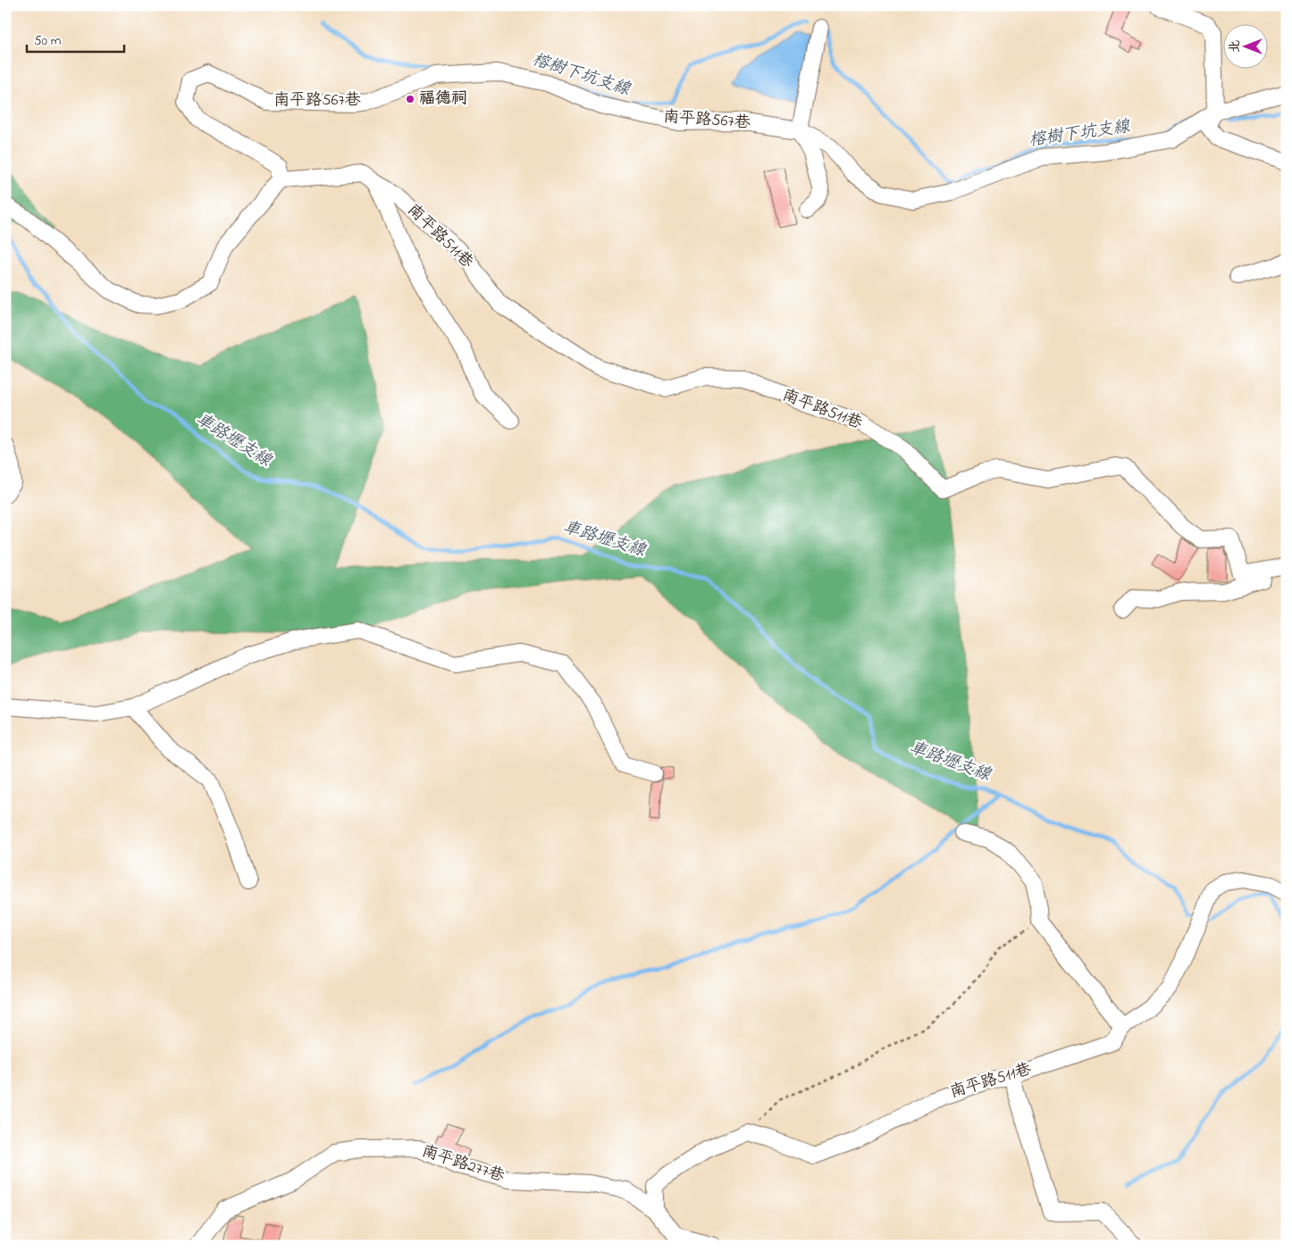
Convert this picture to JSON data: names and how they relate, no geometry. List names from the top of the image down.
{
  "streets": {
    "lane": ["南平路567巷", "南平路511巷", "南平路277巷"]
  },
  "water": ["榕樹下坑支線", "車路壢支線"],
  "places": ["福德祠"],
  "scale_bar": "50 m",
  "north": "left"
}
